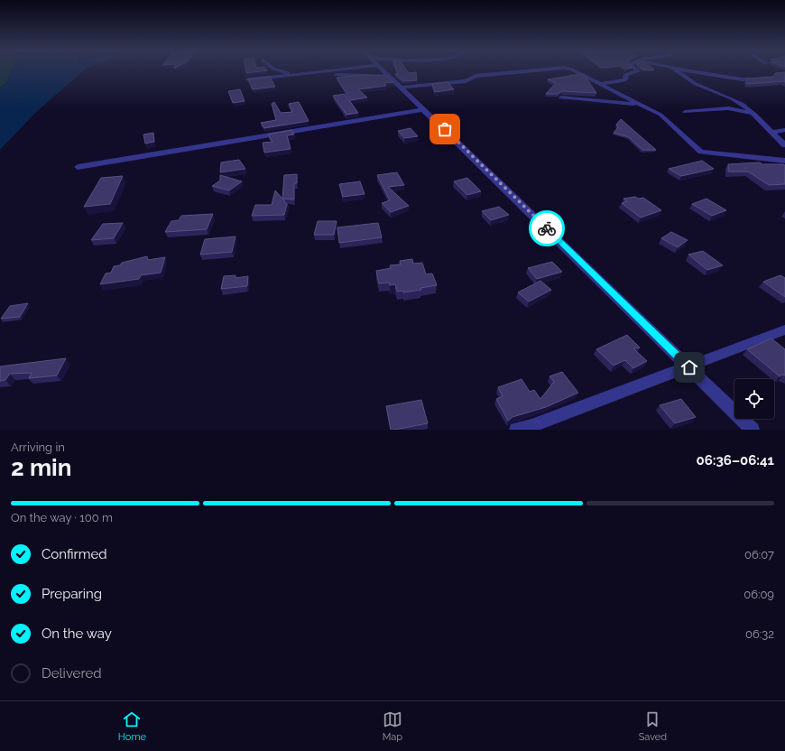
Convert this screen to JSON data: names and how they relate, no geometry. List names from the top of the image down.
{
  "page": {
    "heading": ["2 min", "Arriving in", "06:36–06:41"],
    "bar": "On the way · 100 m",
    "list": [
      ["Confirmed", "06:07"],
      ["Preparing", "06:09"],
      ["On the way", "06:32"],
      "Delivered"
    ],
    "tabs": ["Home", "Map", "Saved"]
  }
}
